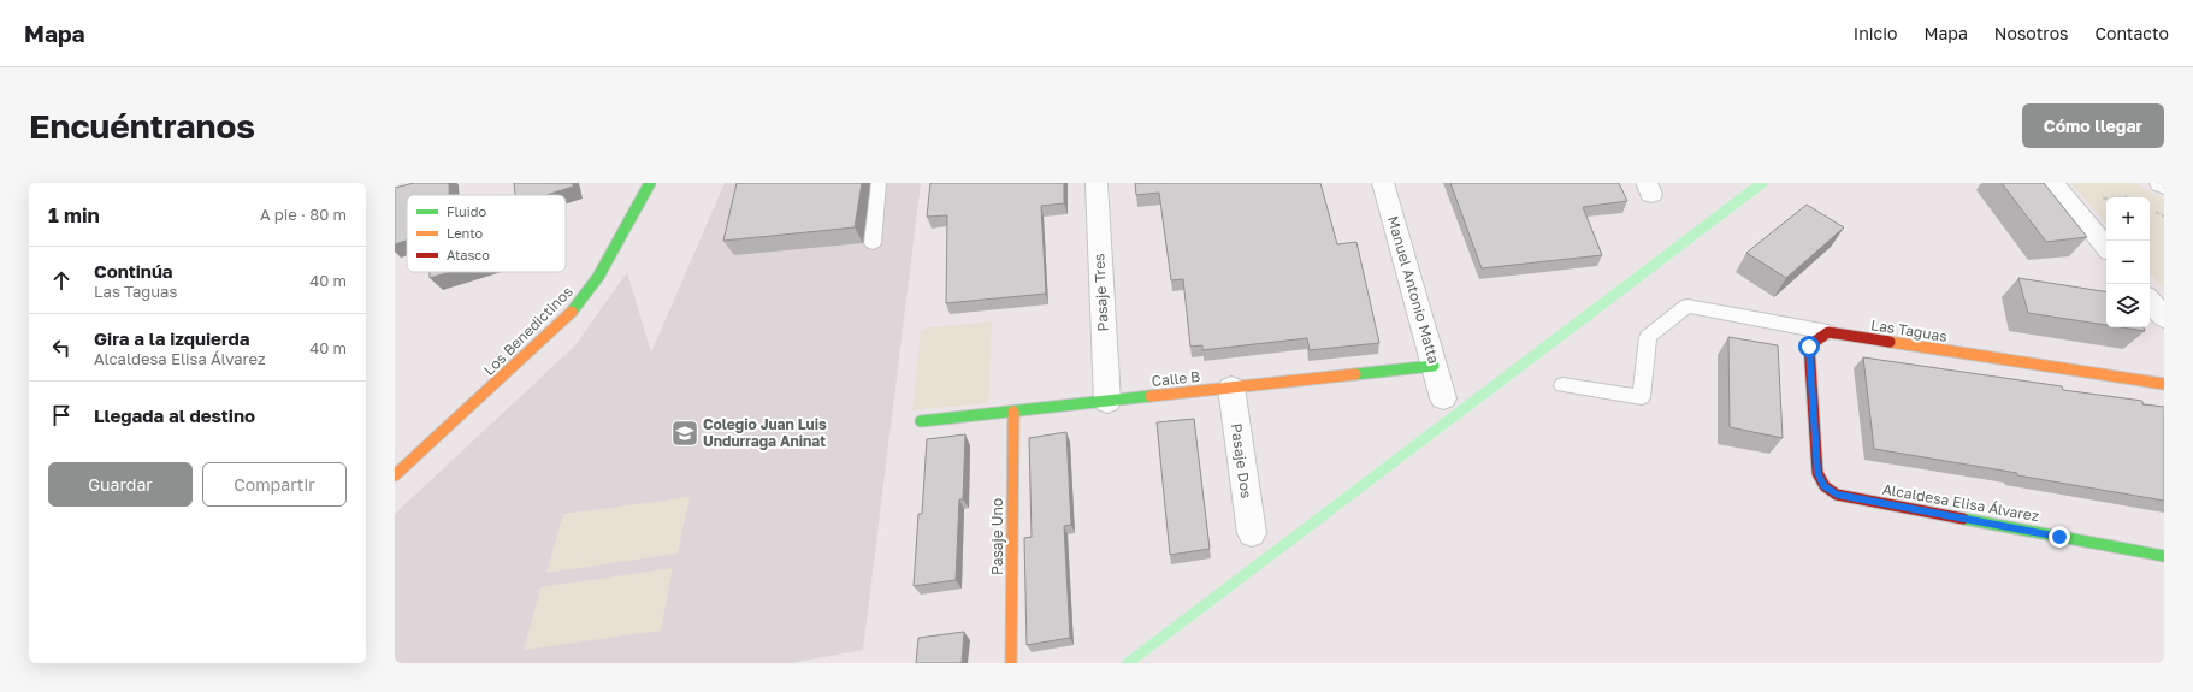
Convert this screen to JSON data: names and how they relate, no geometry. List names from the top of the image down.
{
  "streets": {
    "street": [
      "Manuel Antonio Matta",
      "Pasaje Tres",
      "Los Benedictinos",
      "Las Taguas",
      "Calle B",
      "Pasaje Dos",
      "Alcaldesa Elisa Álvarez",
      "Pasaje Uno"
    ]
  },
  "crossings": [
    ["Manuel Antonio Matta", "Calle B"],
    ["Pasaje Tres", "Calle B"],
    ["Las Taguas", "Alcaldesa Elisa Álvarez"],
    ["Calle B", "Pasaje Dos"],
    ["Calle B", "Pasaje Uno"]
  ],
  "places": {
    "school or university": ["Colegio Juan Luis Undurraga Aninat"]
  },
  "legend": ["Fluido", "Lento", "Atasco"],
  "page": {
    "header": "Mapa",
    "nav": [
      "Inicio",
      "Mapa",
      "Nosotros",
      "Contacto"
    ],
    "buttons": [
      "Cómo llegar",
      ["Guardar", "Compartir"]
    ],
    "title": "Encuéntranos",
    "heading": ["1 min", "A pie · 80 m"],
    "map_buttons": ["+", "−"],
    "list": [
      ["Continúa", "Las Taguas", "40 m"],
      ["Gira a la izquierda", "Alcaldesa Elisa Álvarez", "40 m"],
      "Llegada al destino"
    ]
  }
}
